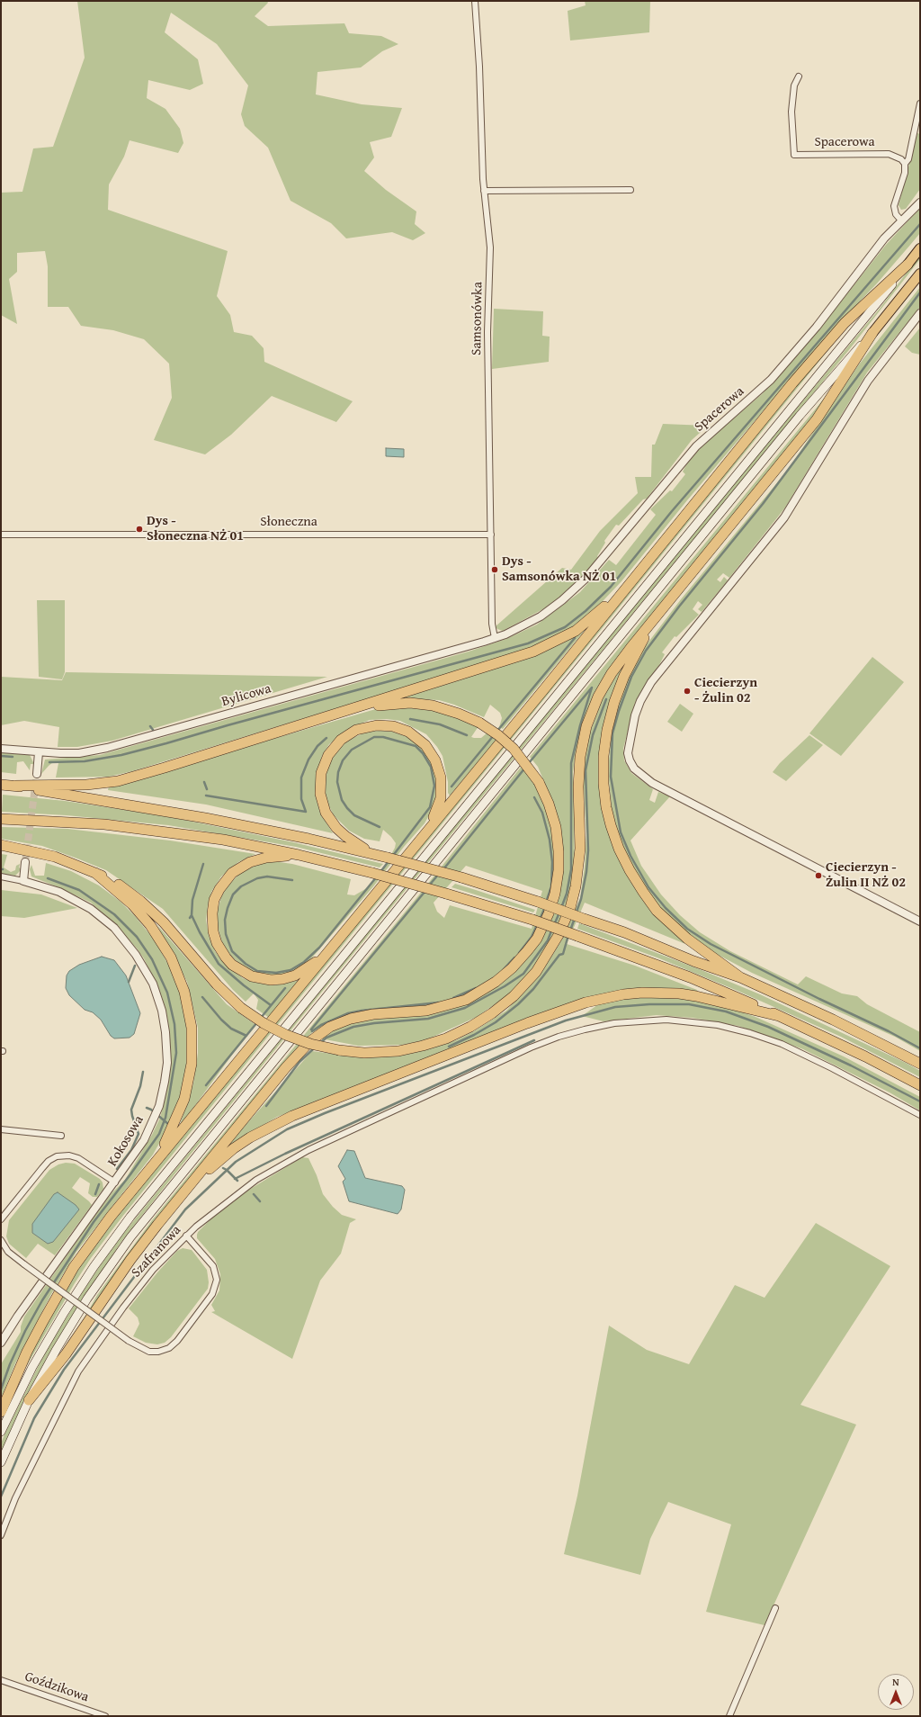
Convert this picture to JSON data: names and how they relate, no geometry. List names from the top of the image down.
{
  "streets": {
    "street": [
      "Spacerowa",
      "Samsonówka",
      "Słoneczna",
      "Bylicowa",
      "Kokosowa",
      "Szafranowa",
      "Goździkowa"
    ]
  },
  "crossings": [
    ["Spacerowa", "Samsonówka"],
    ["Spacerowa", "Bylicowa"],
    ["Samsonówka", "Słoneczna"],
    ["Samsonówka", "Bylicowa"]
  ],
  "places": [
    "Dys - Słoneczna NŻ 01",
    "Dys - Samsonówka NŻ 01",
    "Ciecierzyn - Żulin 02",
    "Ciecierzyn - Żulin II NŻ 02"
  ],
  "north": "top"
}
